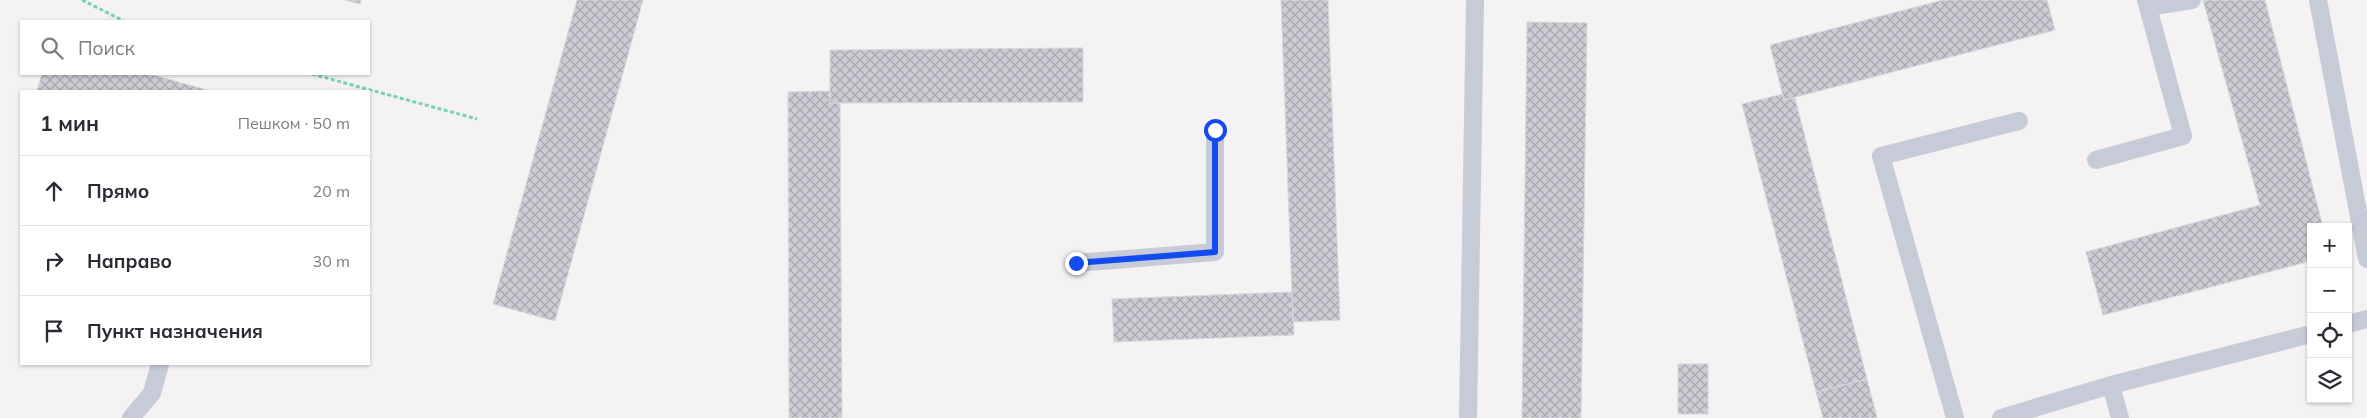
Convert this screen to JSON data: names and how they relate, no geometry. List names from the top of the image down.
{
  "page": {
    "search": "Поиск",
    "heading": ["1 мин", "Пешком · 50 m"],
    "list": [
      ["Прямо", "20 m"],
      ["Направо", "30 m"],
      "Пункт назначения"
    ],
    "map_buttons": ["+", "−"]
  }
}
